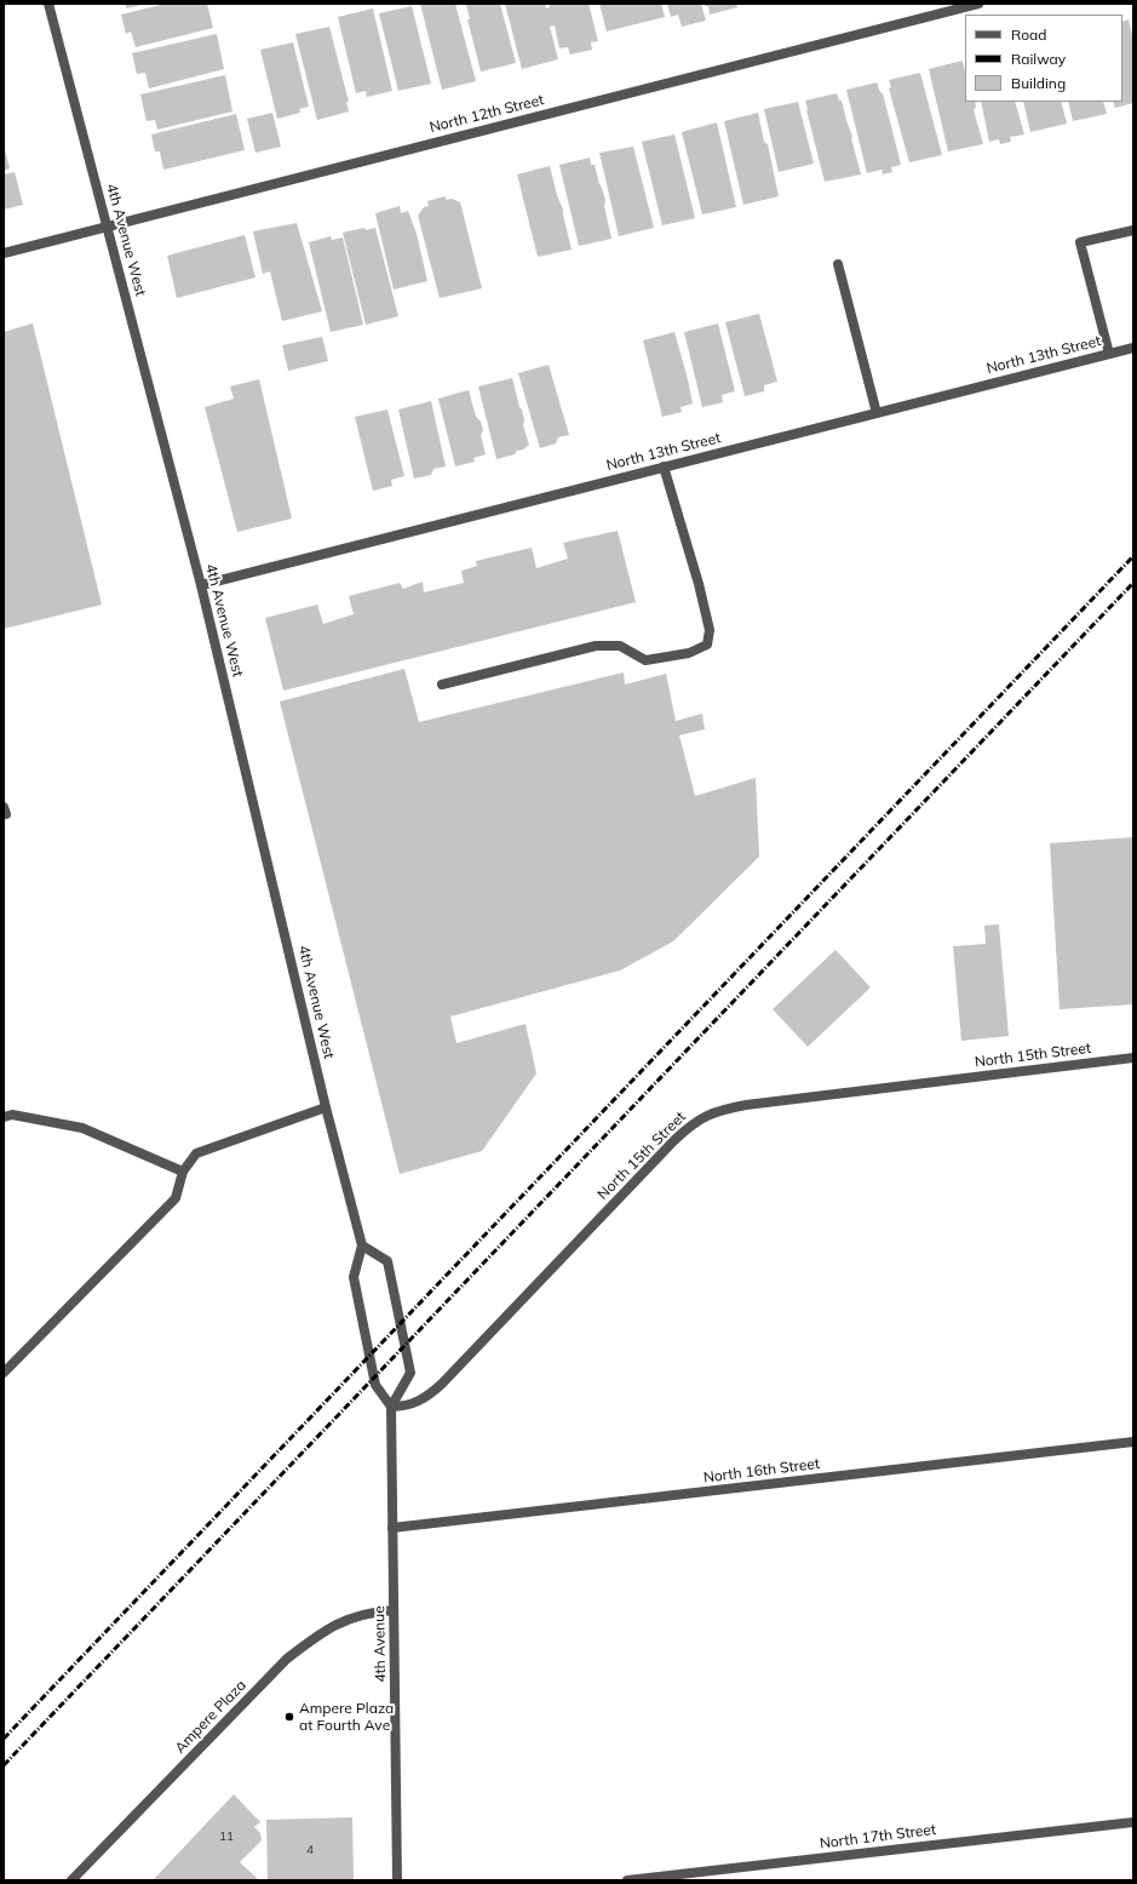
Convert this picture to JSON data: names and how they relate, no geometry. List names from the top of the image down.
{
  "streets": {
    "street": [
      "North 12th Street",
      "4th Avenue West",
      "North 13th Street",
      "North 15th Street",
      "North 16th Street",
      "4th Avenue",
      "Ampere Plaza",
      "North 17th Street"
    ]
  },
  "crossings": [
    ["North 12th Street", "4th Avenue West"],
    ["4th Avenue West", "North 13th Street"],
    ["North 15th Street", "4th Avenue"],
    ["North 16th Street", "4th Avenue"],
    ["4th Avenue", "Ampere Plaza"]
  ],
  "places": ["Ampere Plaza at Fourth Ave"],
  "house_numbers": ["11", "4"],
  "legend": ["Road", "Railway", "Building"]
}
